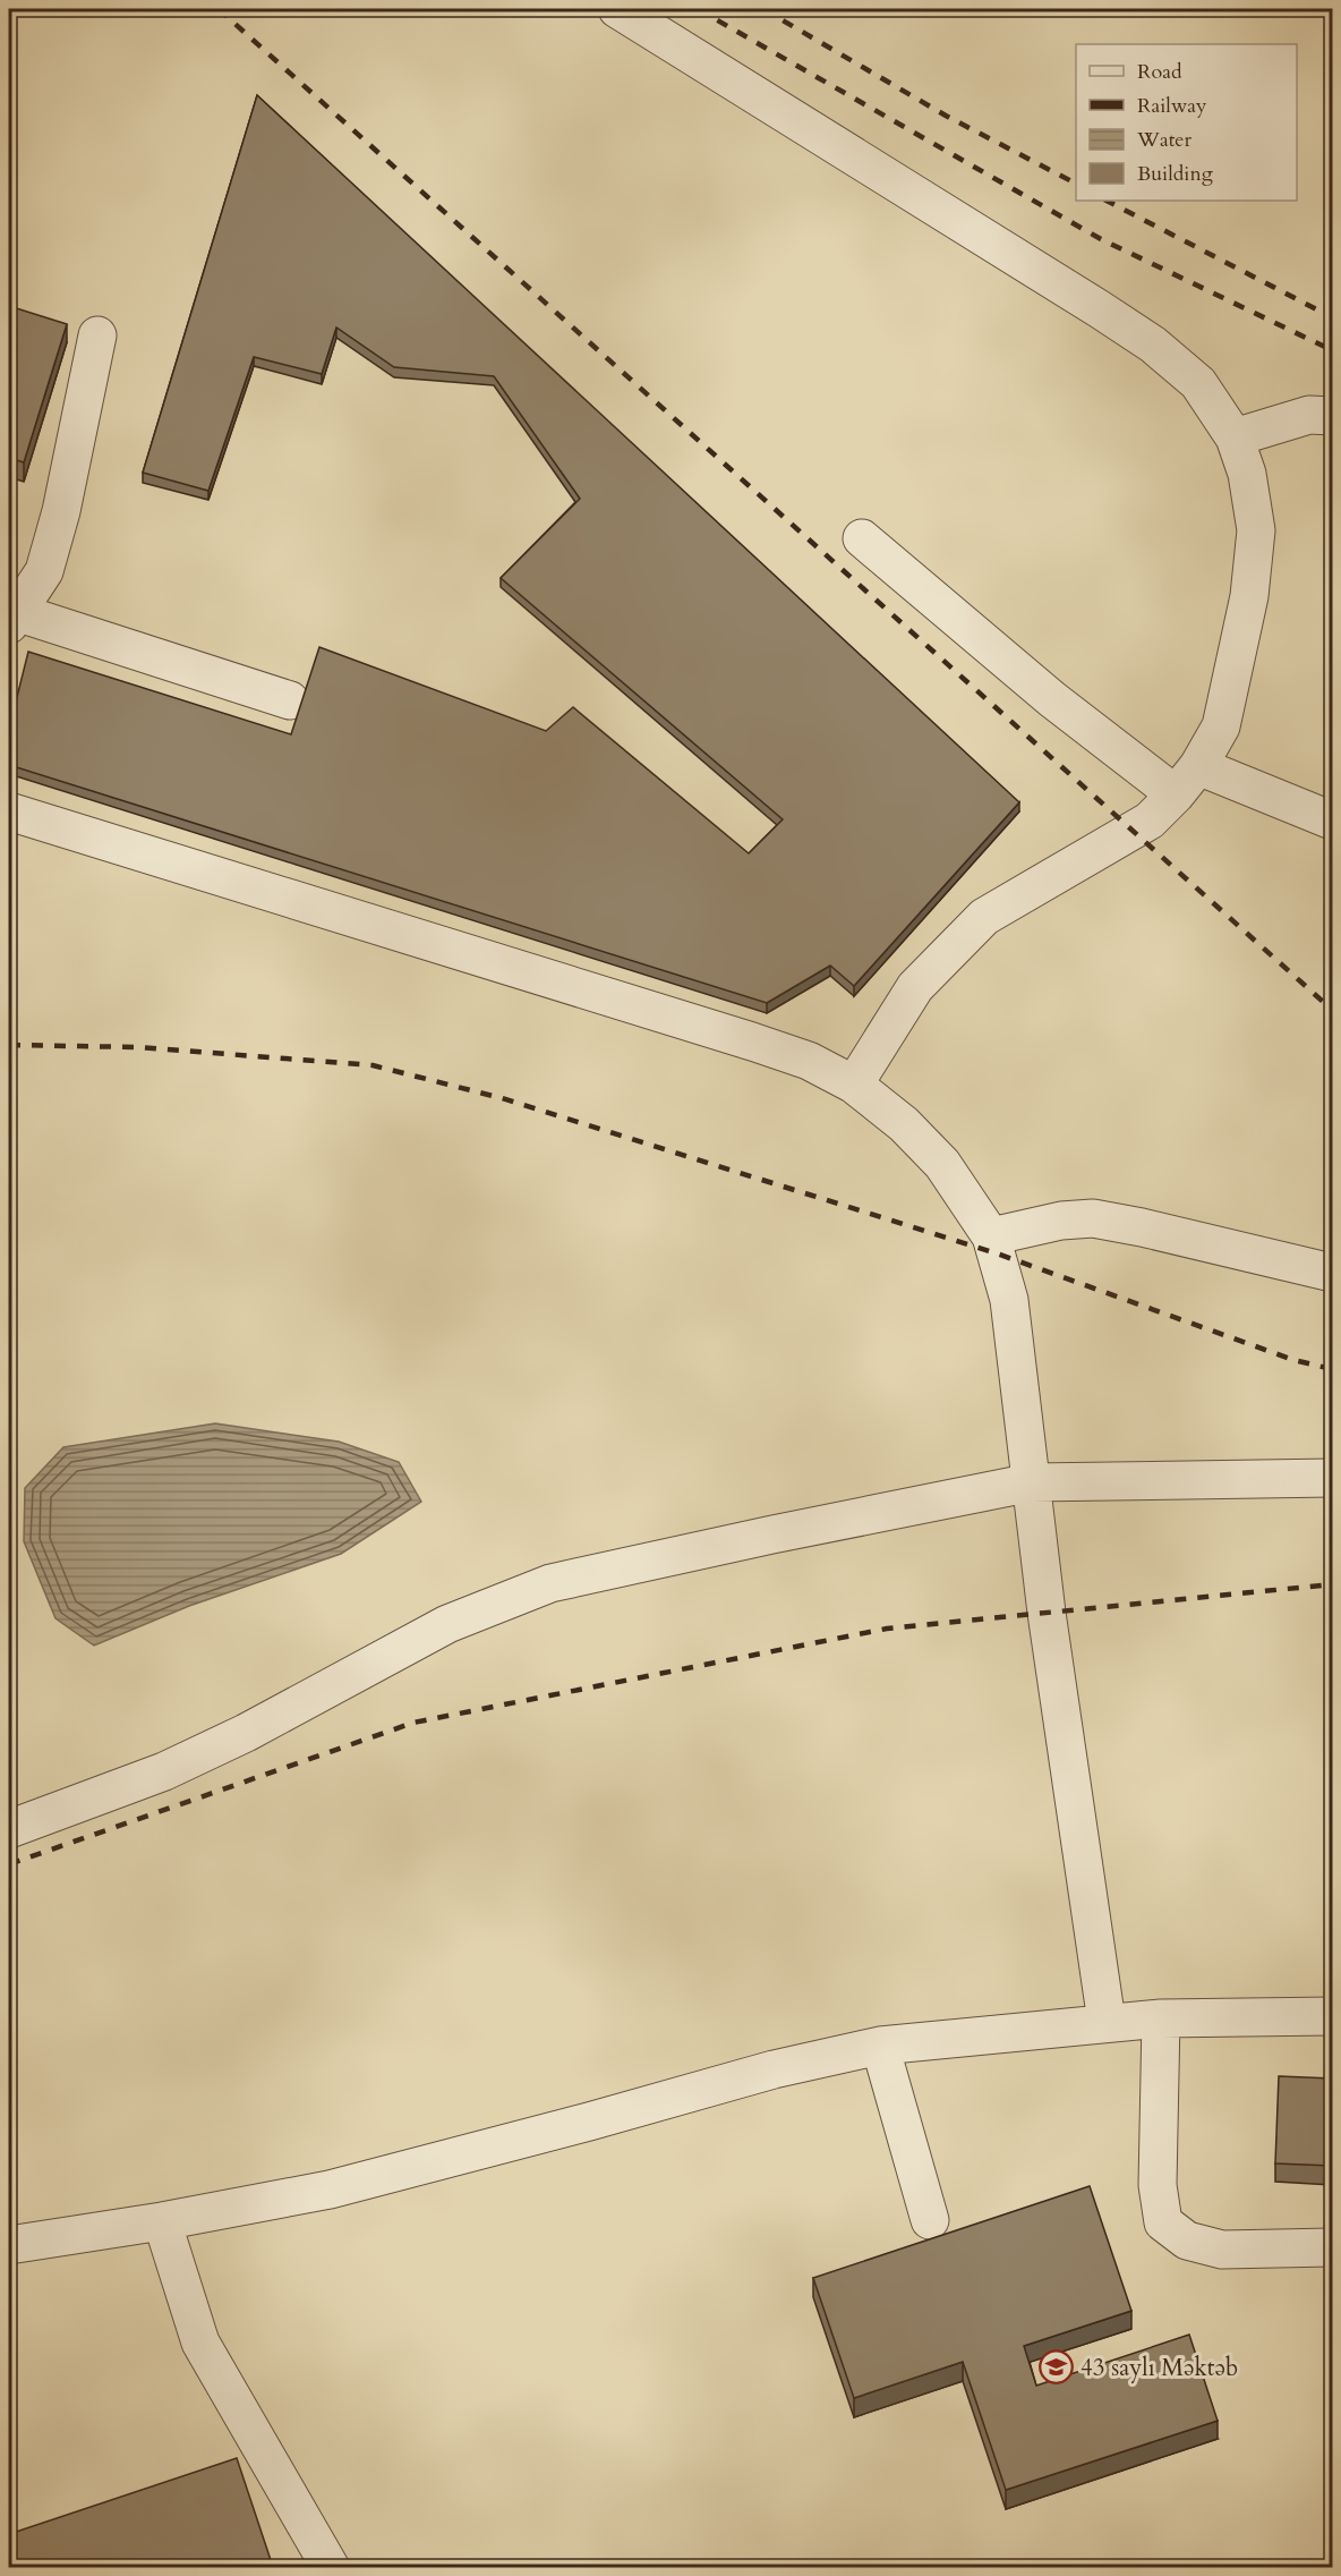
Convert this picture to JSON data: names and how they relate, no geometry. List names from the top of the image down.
{
  "places": {
    "school or university": ["43 saylı Məktəb"]
  },
  "legend": [
    "Road",
    "Railway",
    "Water",
    "Building"
  ]
}
